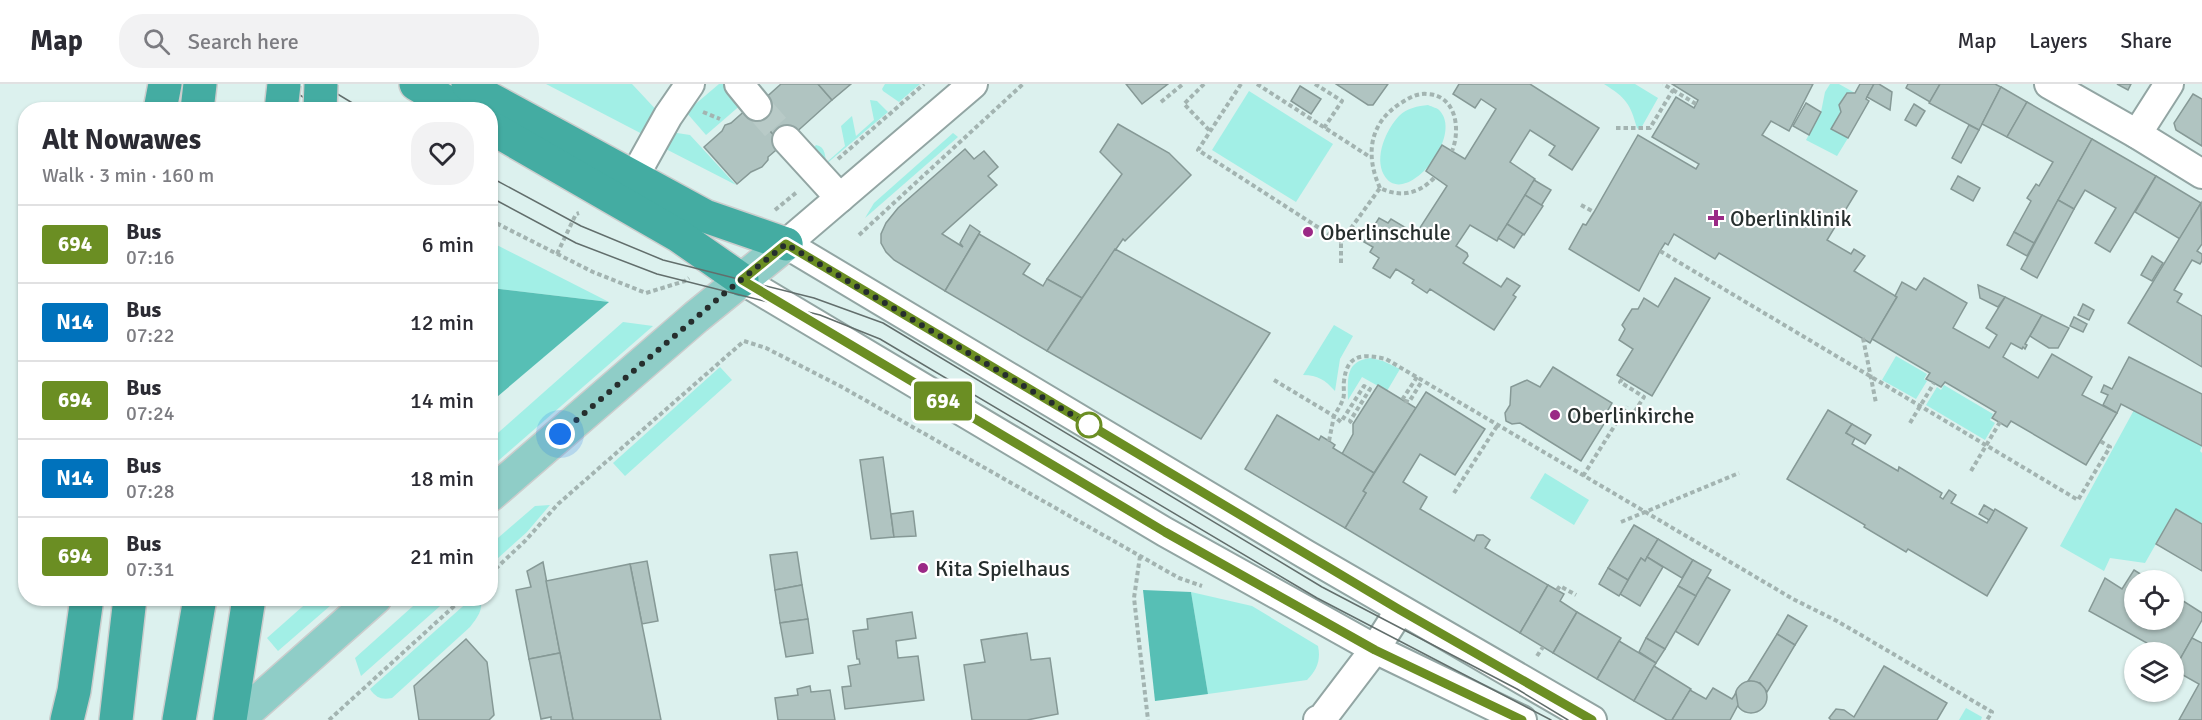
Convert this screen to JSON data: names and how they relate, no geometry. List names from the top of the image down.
{
  "places": {
    "health": ["Oberlinklinik"],
    "other": ["Oberlinschule", "Oberlinkirche", "Kita Spielhaus"]
  },
  "lines": ["bus line 694"],
  "page": {
    "header": "Map",
    "search": "Search here",
    "nav": ["Map", "Layers", "Share"],
    "on_map": "694",
    "heading": ["Alt Nowawes", "Walk · 3 min · 160 m"],
    "list": [
      {
        "mark": "694",
        "name": "Bus",
        "note": "07:16",
        "value": "6 min"
      },
      {
        "mark": "N14",
        "name": "Bus",
        "note": "07:22",
        "value": "12 min"
      },
      {
        "mark": "694",
        "name": "Bus",
        "note": "07:24",
        "value": "14 min"
      },
      {
        "mark": "N14",
        "name": "Bus",
        "note": "07:28",
        "value": "18 min"
      },
      {
        "mark": "694",
        "name": "Bus",
        "note": "07:31",
        "value": "21 min"
      }
    ]
  }
}
